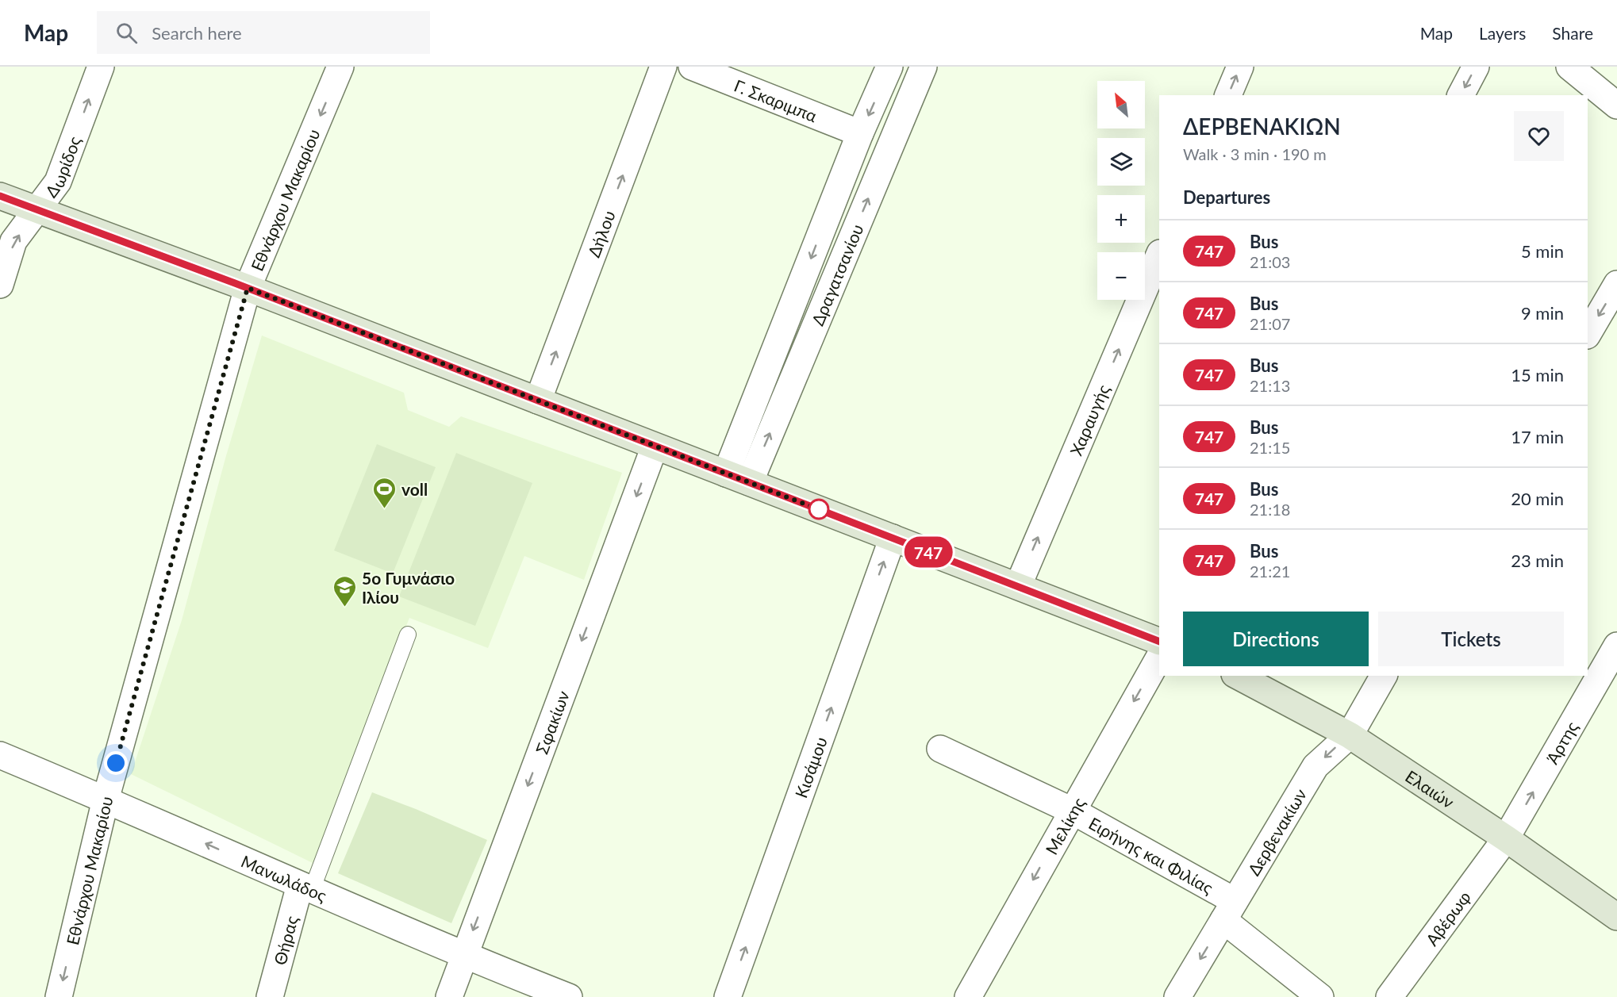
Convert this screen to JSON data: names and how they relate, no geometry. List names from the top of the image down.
{
  "streets": {
    "street": [
      "Γ. Σκαριμπα",
      "Δωρίδος",
      "Εθνάρχου Μακαρίου",
      "Δήλου",
      "Δραγατσανίου",
      "Χαραυγής",
      "Σφακίων",
      "Άρτης",
      "Κισάμου",
      "Ελαιών",
      "Μελίκης",
      "Δερβενακίων",
      "Ειρήνης και Φιλίας",
      "Μανωλάδος",
      "Αβέρωφ",
      "Θήρας"
    ]
  },
  "crossings": [
    ["Γ. Σκαριμπα", "Δραγατσανίου"],
    ["Εθνάρχου Μακαρίου", "Μανωλάδος"],
    ["Σφακίων", "Μανωλάδος"],
    ["Άρτης", "Ελαιών"],
    ["Άρτης", "Αβέρωφ"],
    ["Ελαιών", "Δερβενακίων"],
    ["Ελαιών", "Αβέρωφ"],
    ["Μελίκης", "Ειρήνης και Φιλίας"],
    ["Δερβενακίων", "Ειρήνης και Φιλίας"],
    ["Μανωλάδος", "Θήρας"]
  ],
  "one_way": [
    "Δωρίδος",
    "Εθνάρχου Μακαρίου",
    "Δήλου",
    "Χαραυγής",
    "Σφακίων",
    "Άρτης",
    "Κισάμου",
    "Μελίκης",
    "Δερβενακίων",
    "Μανωλάδος"
  ],
  "places": {
    "sports": ["voll"],
    "school or university": ["5ο Γυμνάσιο Ιλίου"]
  },
  "lines": ["bus line 747"],
  "north": "top left",
  "page": {
    "header": "Map",
    "search": "Search here",
    "nav": ["Map", "Layers", "Share"],
    "on_map": "747",
    "map_buttons": ["+", "−"],
    "heading": [
      ["ΔΕΡΒΕΝΑΚΙΩΝ", "Walk · 3 min · 190 m"],
      "Departures"
    ],
    "list": [
      {
        "mark": "747",
        "name": "Bus",
        "note": "21:03",
        "value": "5 min"
      },
      {
        "mark": "747",
        "name": "Bus",
        "note": "21:07",
        "value": "9 min"
      },
      {
        "mark": "747",
        "name": "Bus",
        "note": "21:13",
        "value": "15 min"
      },
      {
        "mark": "747",
        "name": "Bus",
        "note": "21:15",
        "value": "17 min"
      },
      {
        "mark": "747",
        "name": "Bus",
        "note": "21:18",
        "value": "20 min"
      },
      {
        "mark": "747",
        "name": "Bus",
        "note": "21:21",
        "value": "23 min"
      }
    ],
    "buttons": ["Directions", "Tickets"]
  }
}
